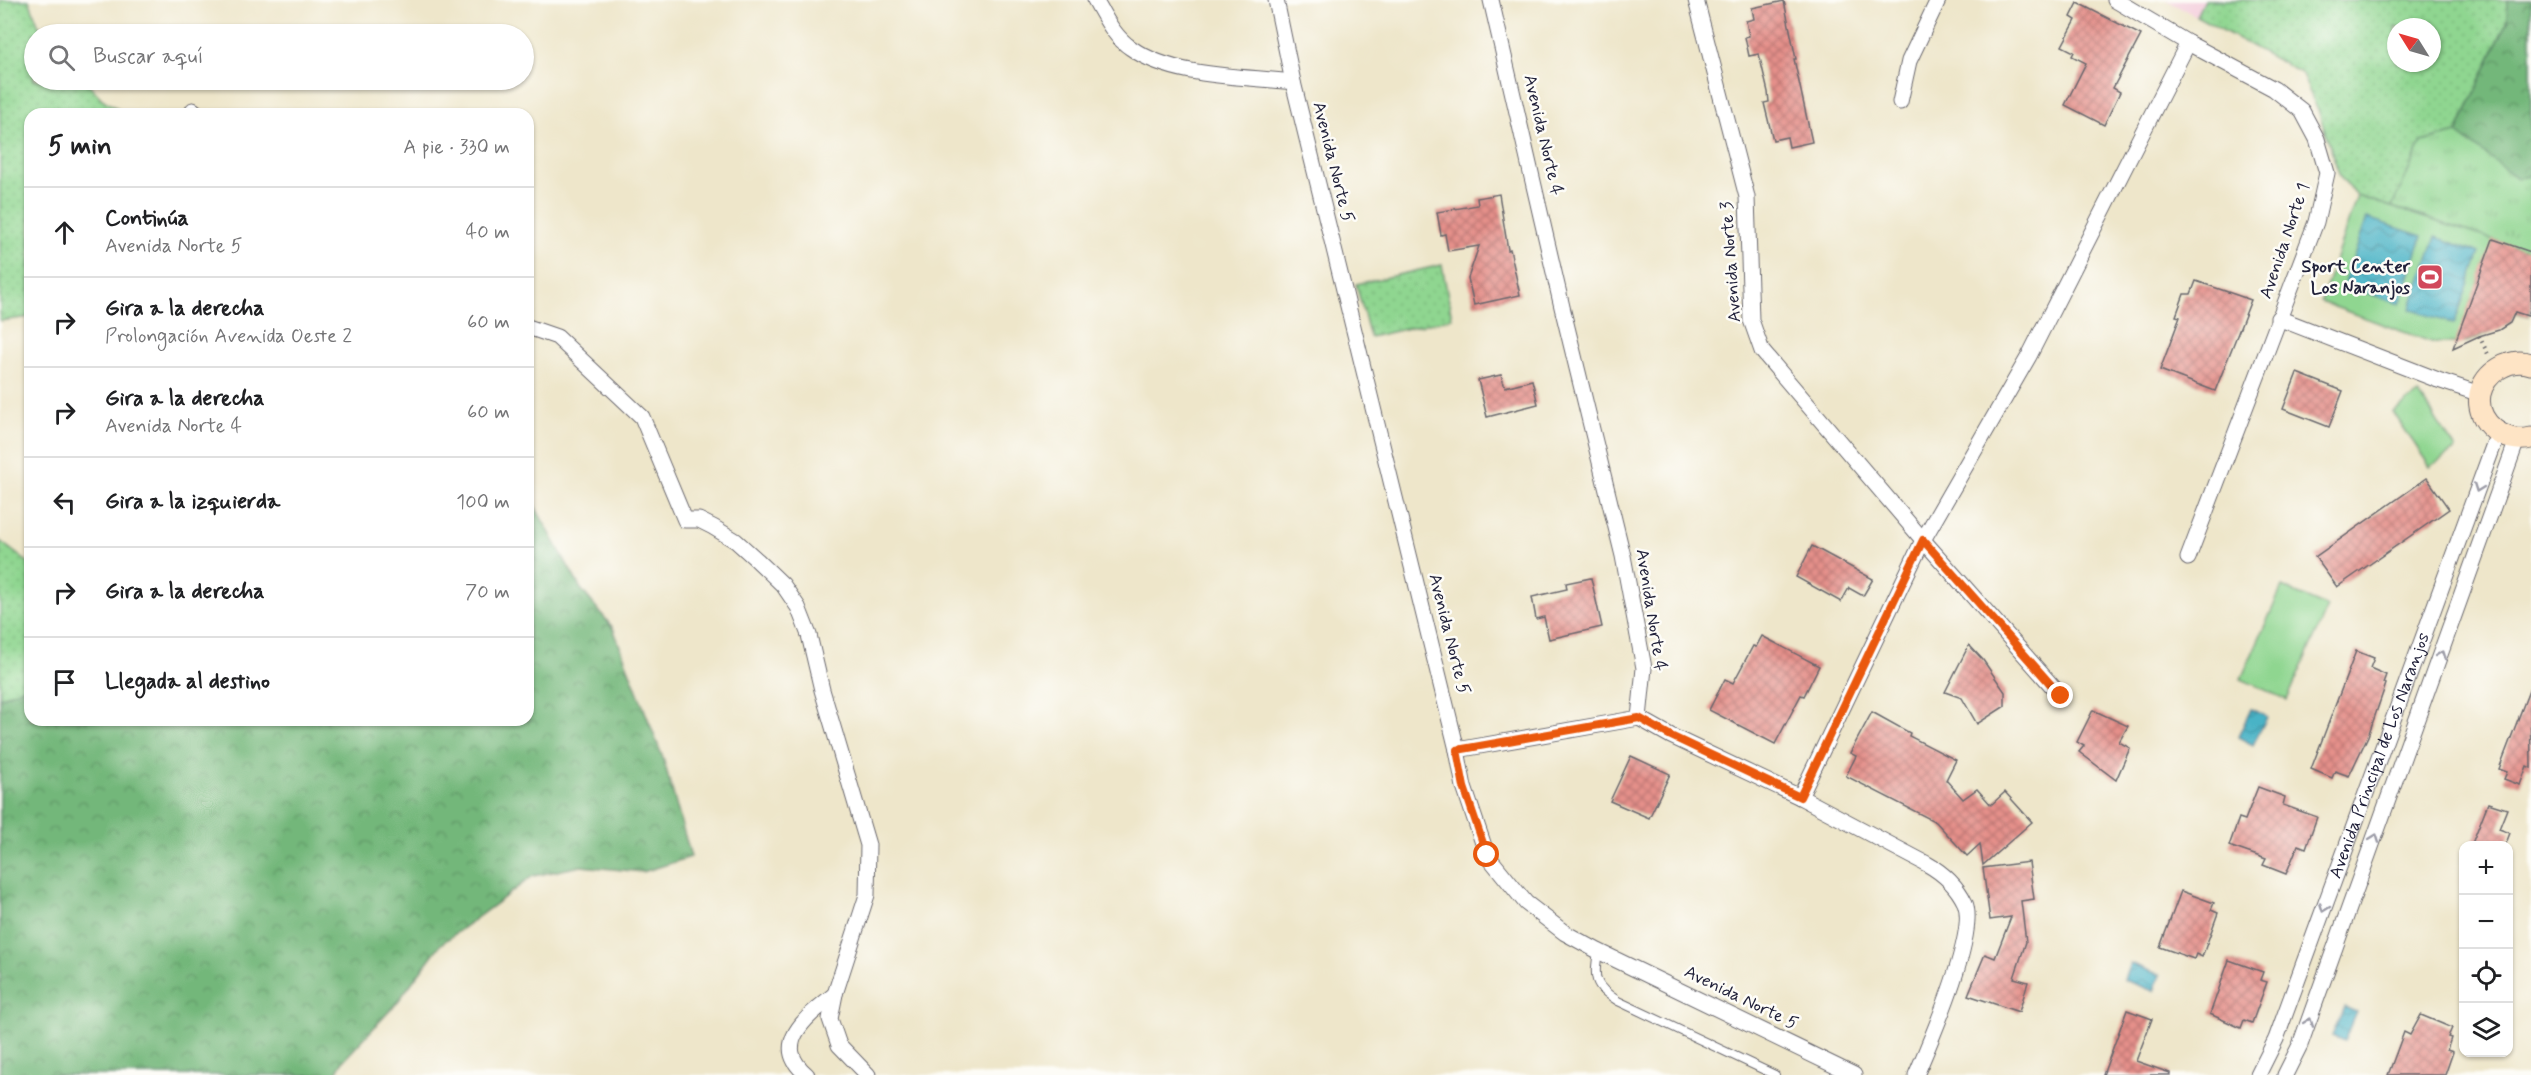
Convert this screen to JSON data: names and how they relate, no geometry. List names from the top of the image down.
{
  "streets": {
    "street": [
      "Avenida Norte 4",
      "Avenida Norte 5",
      "Avenida Norte 1",
      "Avenida Norte 3",
      "Avenida Principal de Los Naranjos"
    ]
  },
  "places": {
    "sports": ["Sport Center Los Naranjos"]
  },
  "north": "top left",
  "page": {
    "search": "Buscar aquí",
    "heading": ["5 min", "A pie · 330 m"],
    "list": [
      ["Continúa", "Avenida Norte 5", "40 m"],
      ["Gira a la derecha", "Prolongación Avenida Oeste 2", "60 m"],
      ["Gira a la derecha", "Avenida Norte 4", "60 m"],
      ["Gira a la izquierda", "100 m"],
      ["Gira a la derecha", "70 m"],
      "Llegada al destino"
    ],
    "map_buttons": ["+", "−"]
  }
}
